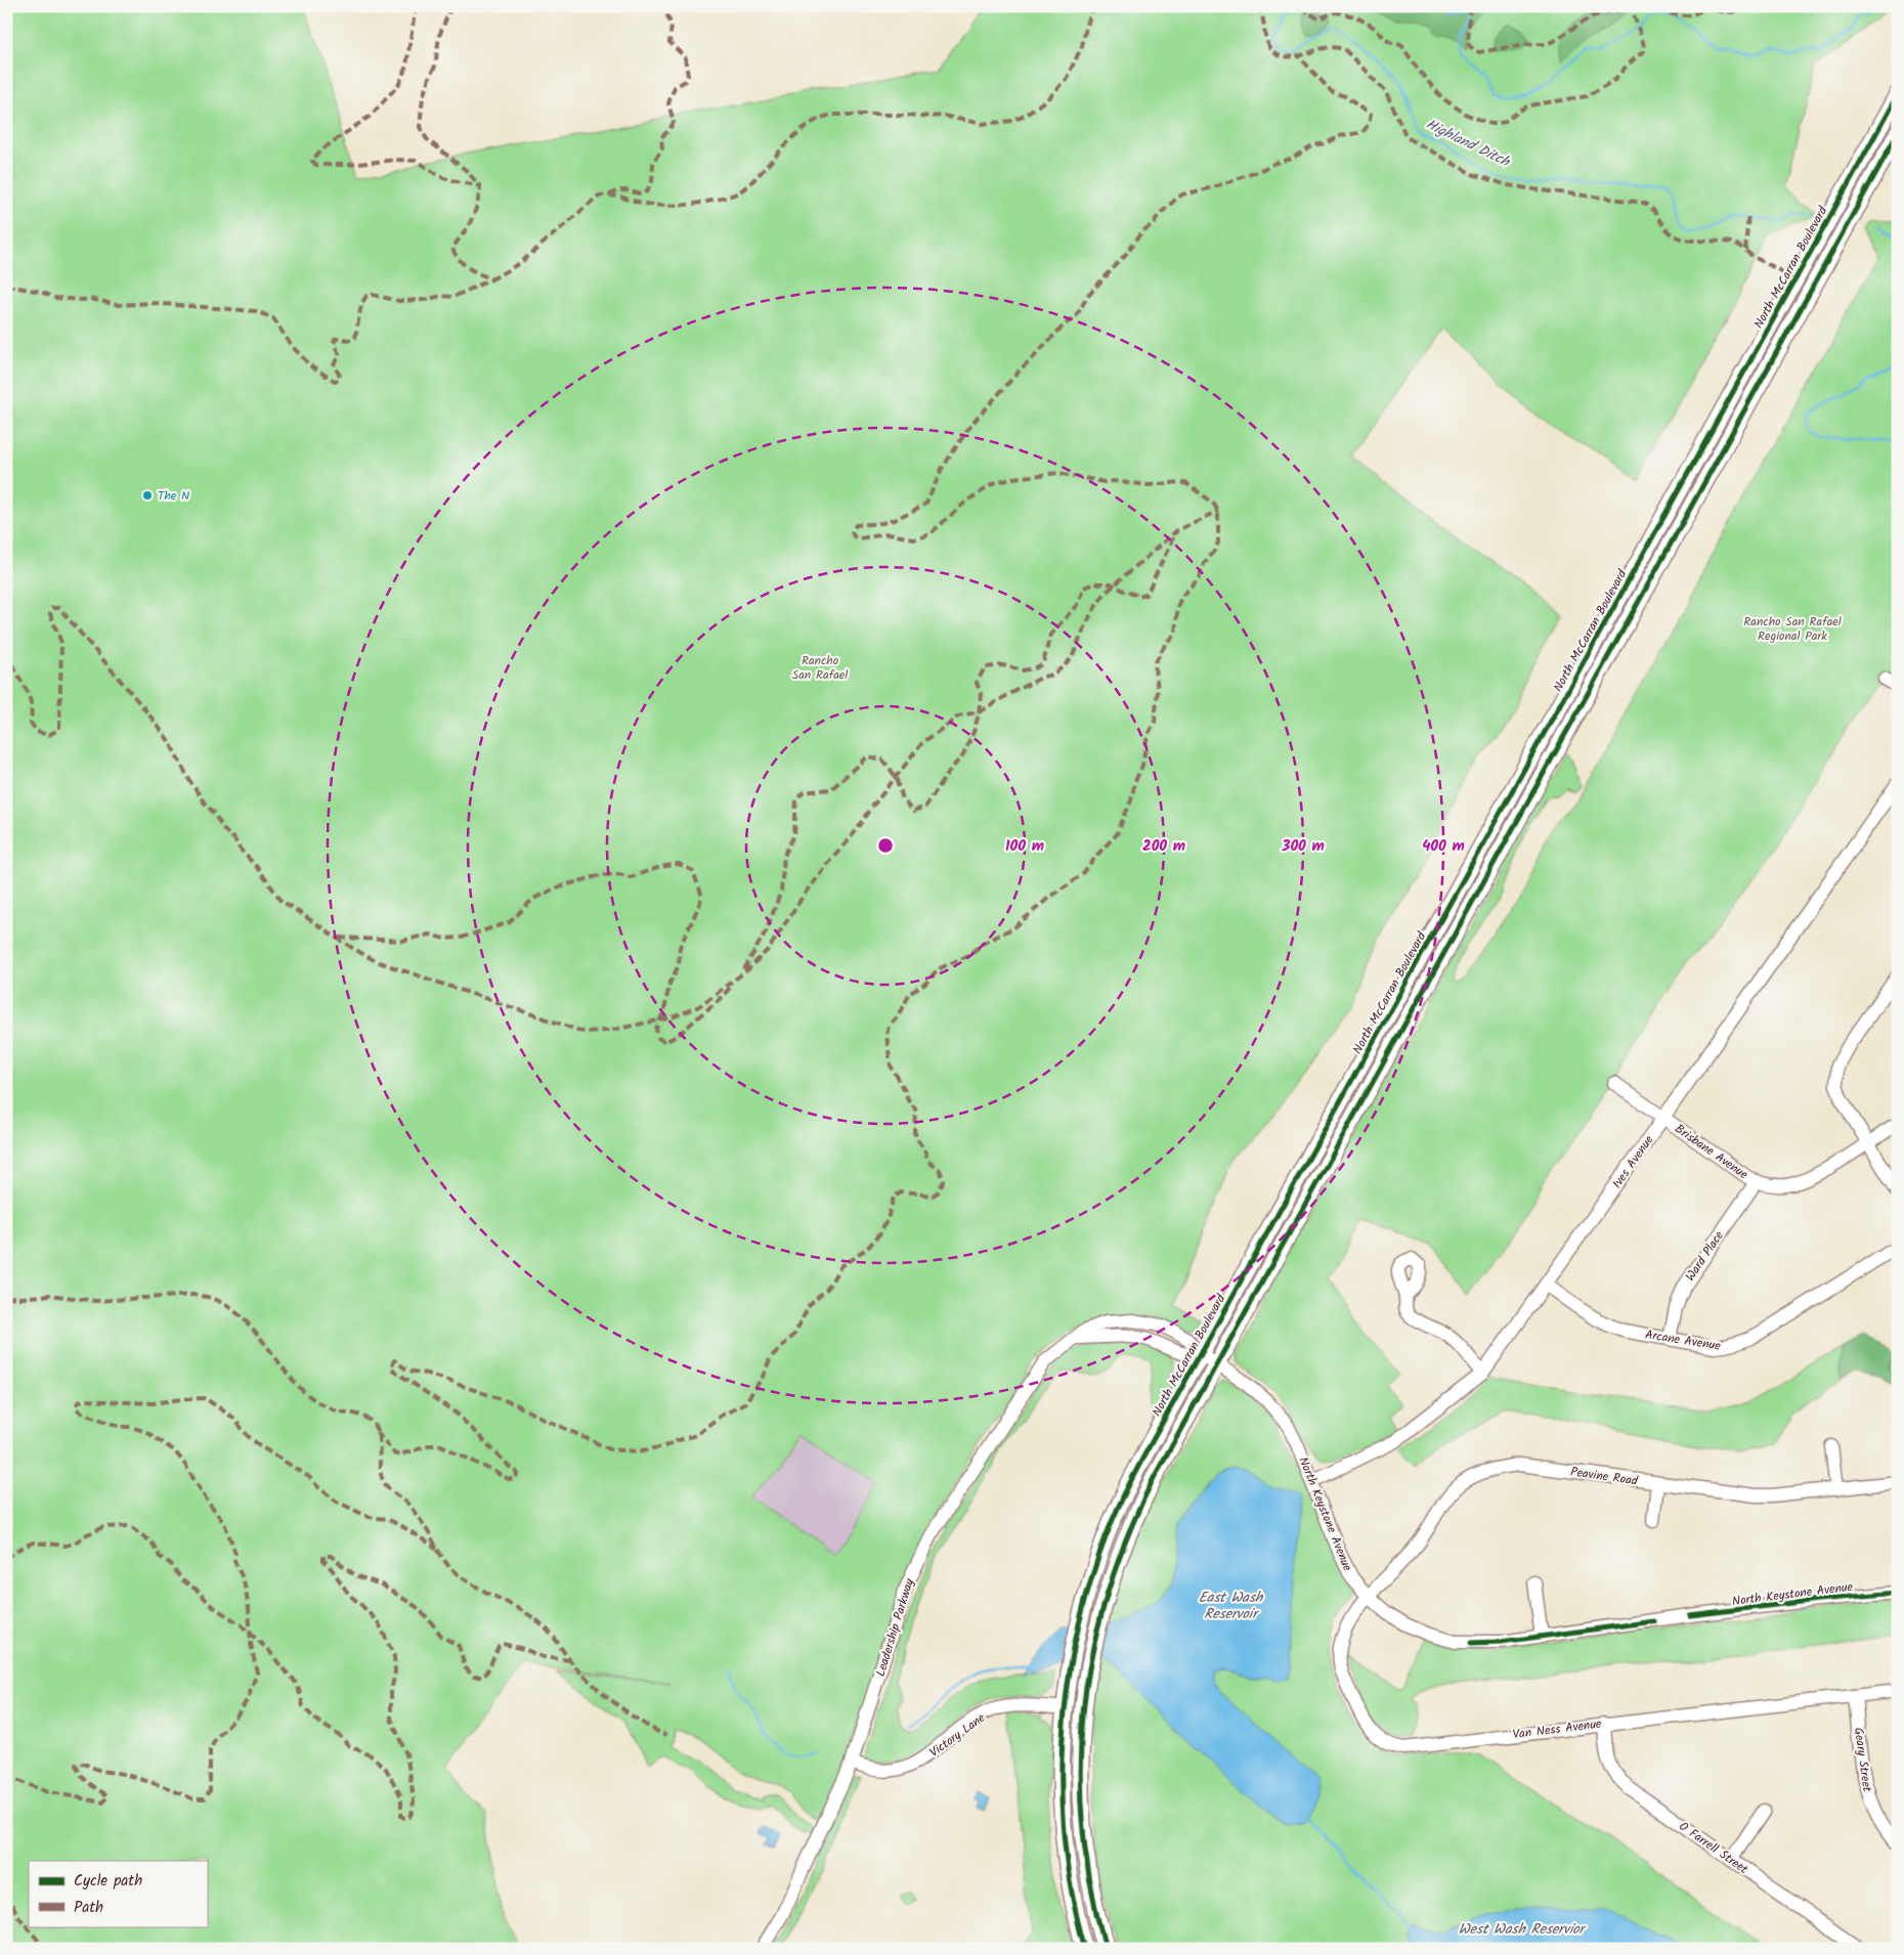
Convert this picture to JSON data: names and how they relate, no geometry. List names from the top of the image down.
{
  "streets": {
    "main road": ["North McCarran Boulevard"],
    "street": [
      "Brisbane Avenue",
      "Ives Avenue",
      "Ward Place",
      "Arcane Avenue",
      "Peavine Road",
      "North Keystone Avenue",
      "Leadership Parkway",
      "Van Ness Avenue",
      "Victory Lane",
      "Geary Street",
      "O Farrell Street"
    ]
  },
  "crossings": [
    ["North McCarran Boulevard", "North Keystone Avenue"],
    ["North McCarran Boulevard", "Leadership Parkway"],
    ["North McCarran Boulevard", "Victory Lane"],
    ["Brisbane Avenue", "Ives Avenue"],
    ["Brisbane Avenue", "Ward Place"],
    ["Ives Avenue", "Arcane Avenue"],
    ["Ives Avenue", "North Keystone Avenue"],
    ["Ward Place", "Arcane Avenue"],
    ["Peavine Road", "North Keystone Avenue"],
    ["Peavine Road", "Van Ness Avenue"],
    ["North Keystone Avenue", "Leadership Parkway"],
    ["North Keystone Avenue", "Van Ness Avenue"],
    ["Leadership Parkway", "Victory Lane"],
    ["Van Ness Avenue", "Geary Street"],
    ["Van Ness Avenue", "O Farrell Street"]
  ],
  "water": ["Highland Ditch", "East Wash Reservoir", "West Wash Reservior"],
  "parks": ["Rancho San Rafael Regional Park", "Rancho San Rafael"],
  "places": ["The N"],
  "legend": ["Cycle path", "Path"],
  "rings": [
    "100 m",
    "200 m",
    "300 m",
    "400 m"
  ]
}
